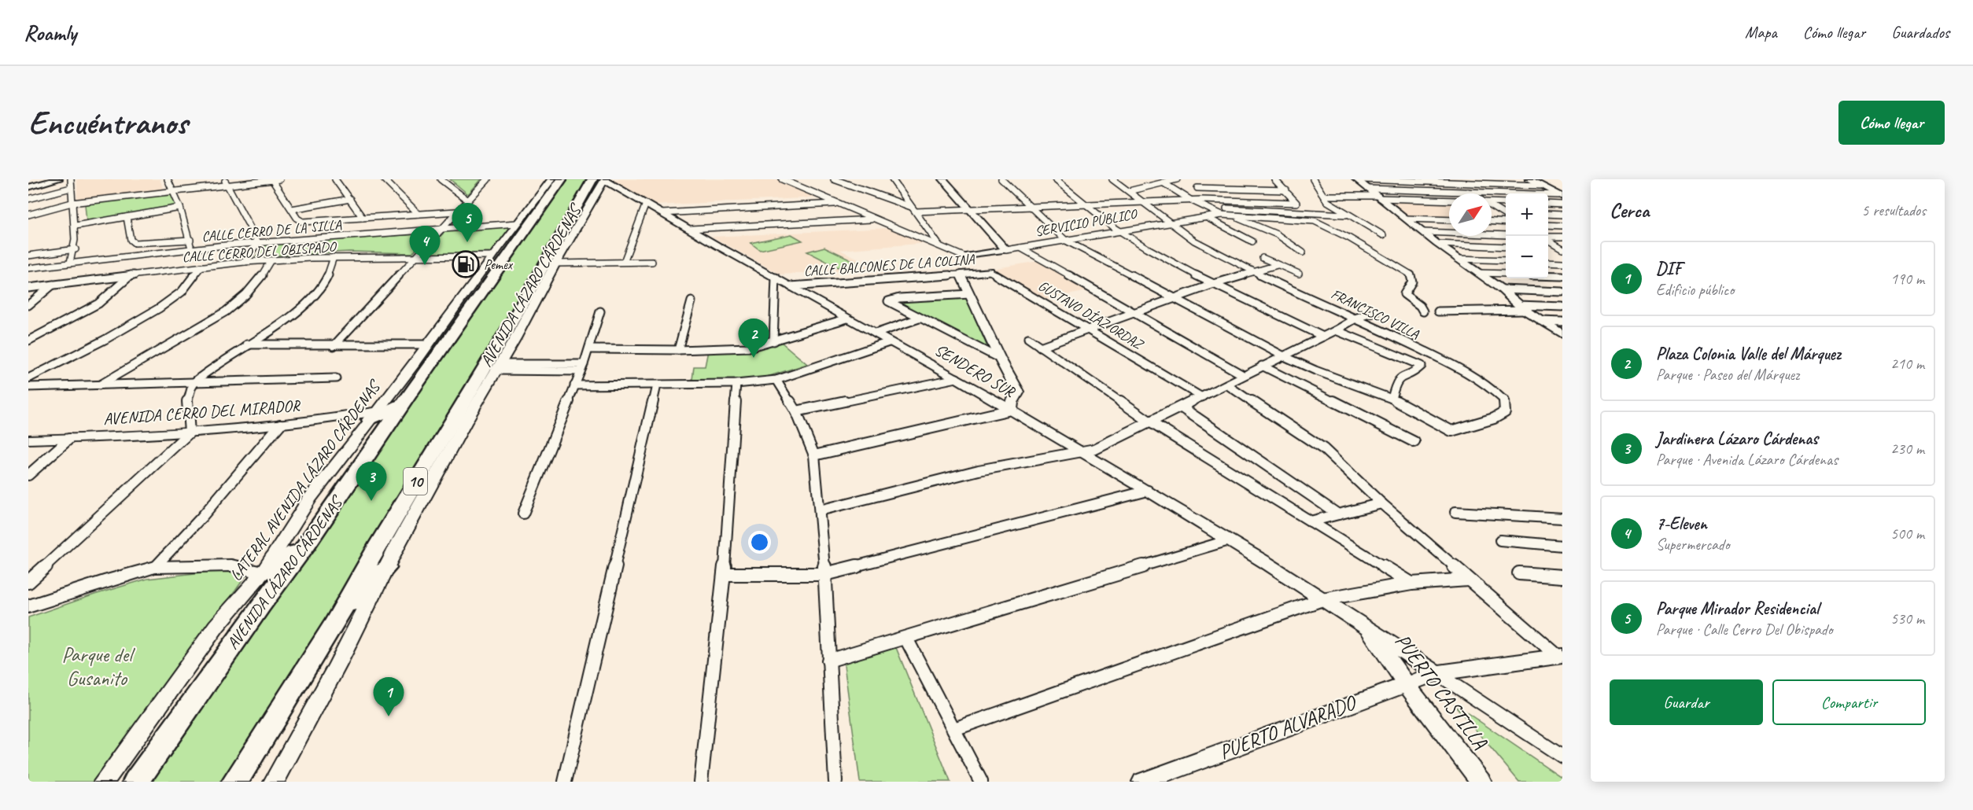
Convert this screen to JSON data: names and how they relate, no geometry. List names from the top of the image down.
{
  "streets": {
    "highway": ["AVENIDA LÁZARO CÁRDENAS", "10"],
    "street": [
      "SERVICIO PÚBLICO",
      "CALLE CERRO DE LA SILLA",
      "CALLE CERRO DEL OBISPADO",
      "CALLE BALCONES DE LA COLINA",
      "FRANCISCO VILLA",
      "GUSTAVO DÍAZ ORDAZ",
      "SENDERO SUR",
      "AVENIDA CERRO DEL MIRADOR",
      "LATERAL AVENIDA LÁZARO CÁRDENAS",
      "PUERTO CASTILLA",
      "PUERTO ALVARADO"
    ]
  },
  "crossings": [
    ["SERVICIO PÚBLICO", "FRANCISCO VILLA"],
    ["SERVICIO PÚBLICO", "GUSTAVO DÍAZ ORDAZ"],
    ["CALLE CERRO DE LA SILLA", "AVENIDA LÁZARO CÁRDENAS"],
    ["CALLE CERRO DE LA SILLA", "LATERAL AVENIDA LÁZARO CÁRDENAS"],
    ["CALLE CERRO DEL OBISPADO", "AVENIDA LÁZARO CÁRDENAS"],
    ["CALLE CERRO DEL OBISPADO", "LATERAL AVENIDA LÁZARO CÁRDENAS"],
    ["CALLE BALCONES DE LA COLINA", "GUSTAVO DÍAZ ORDAZ"],
    ["CALLE BALCONES DE LA COLINA", "SENDERO SUR"],
    ["AVENIDA LÁZARO CÁRDENAS", "SENDERO SUR"],
    ["AVENIDA LÁZARO CÁRDENAS", "LATERAL AVENIDA LÁZARO CÁRDENAS"],
    ["SENDERO SUR", "PUERTO CASTILLA"],
    ["SENDERO SUR", "PUERTO ALVARADO"],
    ["AVENIDA CERRO DEL MIRADOR", "LATERAL AVENIDA LÁZARO CÁRDENAS"],
    ["PUERTO CASTILLA", "PUERTO ALVARADO"]
  ],
  "parks": ["Parque del Gusanito"],
  "places": {
    "fuel station": ["Pemex"]
  },
  "north": "top right",
  "page": {
    "header": "Roamly",
    "nav": ["Mapa", "Cómo llegar", "Guardados"],
    "buttons": [
      "Cómo llegar",
      ["Guardar", "Compartir"]
    ],
    "title": "Encuéntranos",
    "heading": ["Cerca", "5 resultados"],
    "map_buttons": ["+", "−"],
    "pins": [
      "5",
      "4",
      "2",
      "3",
      "1"
    ],
    "list": [
      {
        "mark": "1",
        "name": "DIF",
        "note": "Edificio público",
        "value": "190 m"
      },
      {
        "mark": "2",
        "name": "Plaza Colonia Valle del Márquez",
        "note": "Parque · Paseo del Márquez",
        "value": "210 m"
      },
      {
        "mark": "3",
        "name": "Jardinera Lázaro Cárdenas",
        "note": "Parque · Avenida Lázaro Cárdenas",
        "value": "230 m"
      },
      {
        "mark": "4",
        "name": "7-Eleven",
        "note": "Supermercado",
        "value": "500 m"
      },
      {
        "mark": "5",
        "name": "Parque Mirador Residencial",
        "note": "Parque · Calle Cerro Del Obispado",
        "value": "530 m"
      }
    ]
  }
}
